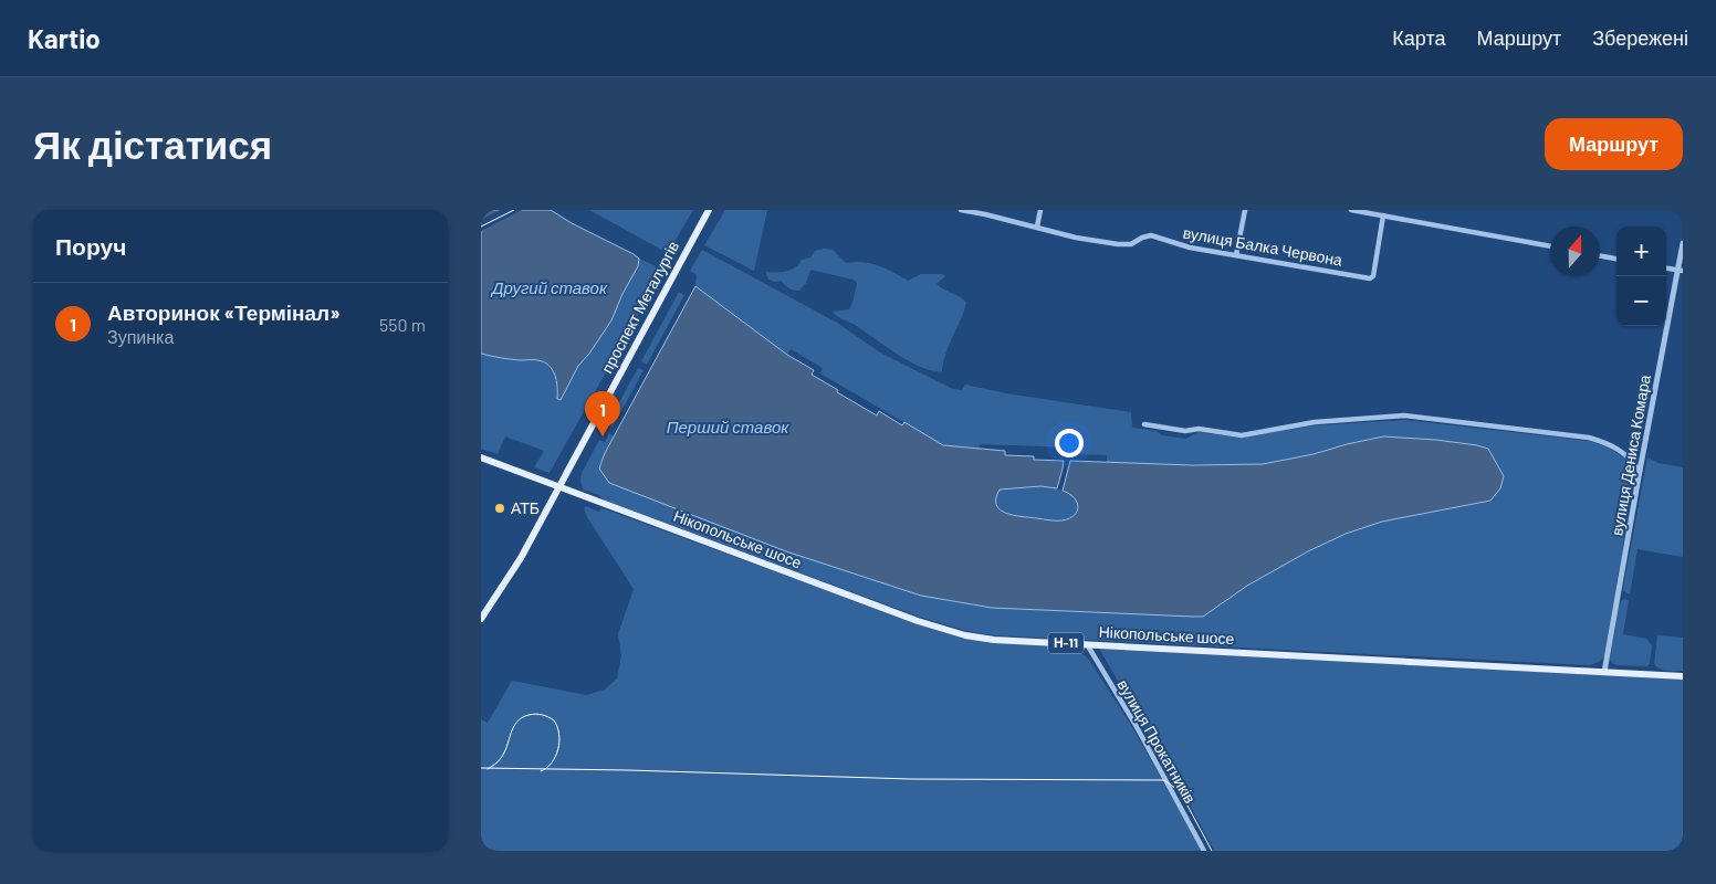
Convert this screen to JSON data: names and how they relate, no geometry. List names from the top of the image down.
{
  "streets": {
    "main road": ["проспект Металургів", "Нікопольське шосе", "Н-11"],
    "street": ["вулиця Балка Червона", "вулиця Дениса Комара", "вулиця Прокатників"]
  },
  "crossings": [
    ["проспект Металургів", "Нікопольське шосе"],
    ["вулиця Дениса Комара", "Нікопольське шосе"],
    ["Нікопольське шосе", "вулиця Прокатників"]
  ],
  "water": ["Другий ставок", "Перший ставок"],
  "places": ["АТБ"],
  "north": "top",
  "page": {
    "header": "Kartio",
    "nav": ["Карта", "Маршрут", "Збережені"],
    "buttons": "Маршрут",
    "title": "Як дістатися",
    "heading": "Поруч",
    "map_buttons": ["+", "−"],
    "list": [
      {
        "mark": "1",
        "name": "Авторинок «Термінал»",
        "note": "Зупинка",
        "value": "550 m"
      }
    ],
    "pins": "1"
  }
}
